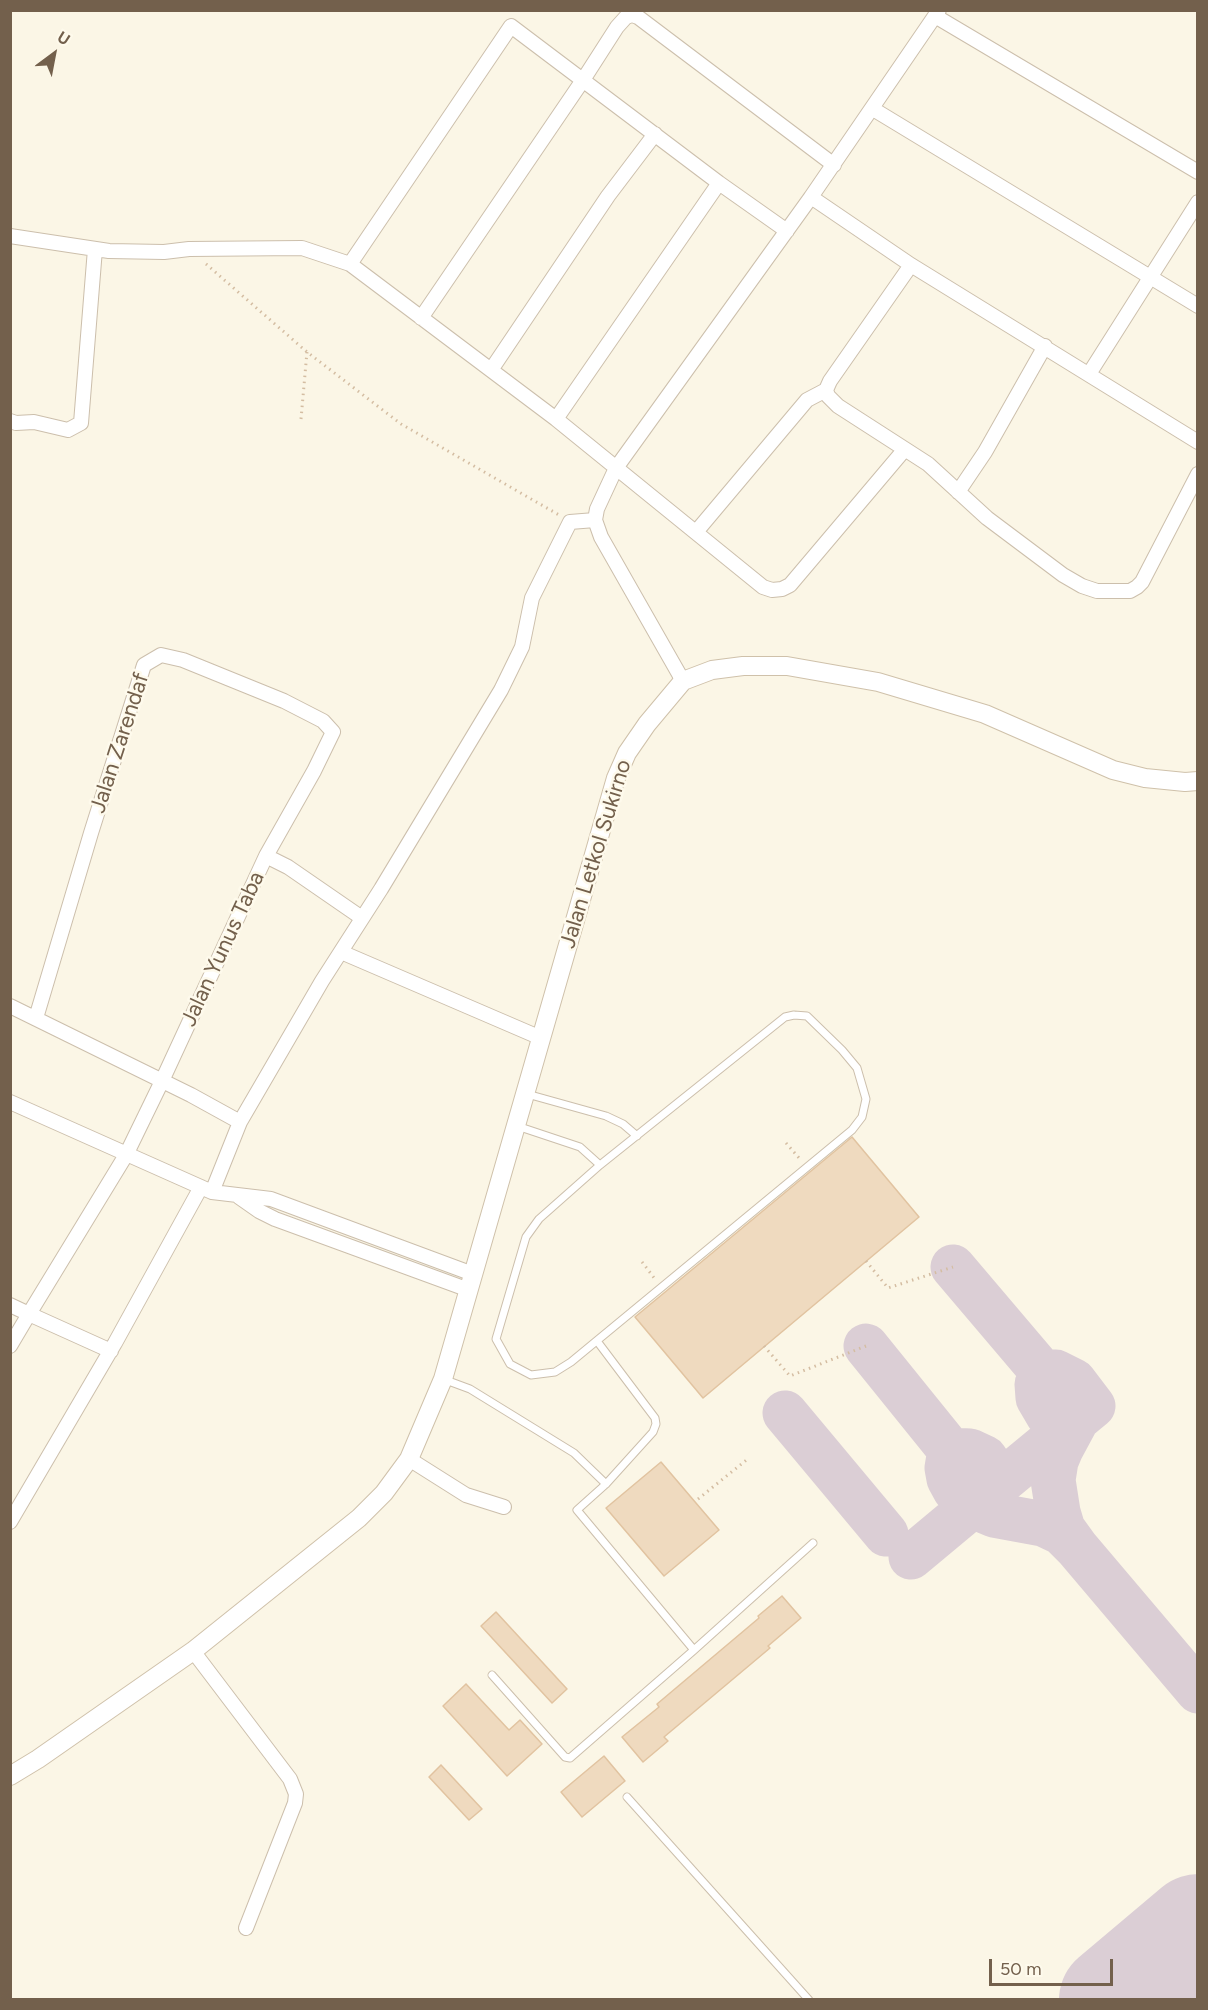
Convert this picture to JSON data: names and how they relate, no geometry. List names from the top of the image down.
{
  "streets": {
    "main road": ["Jalan Letkol Sukirno"],
    "street": ["Jalan Zarendaf", "Jalan Yunus Taba"]
  },
  "crossings": [
    ["Jalan Zarendaf", "Jalan Yunus Taba"]
  ],
  "scale_bar": "50 m",
  "north": "top right"
}
